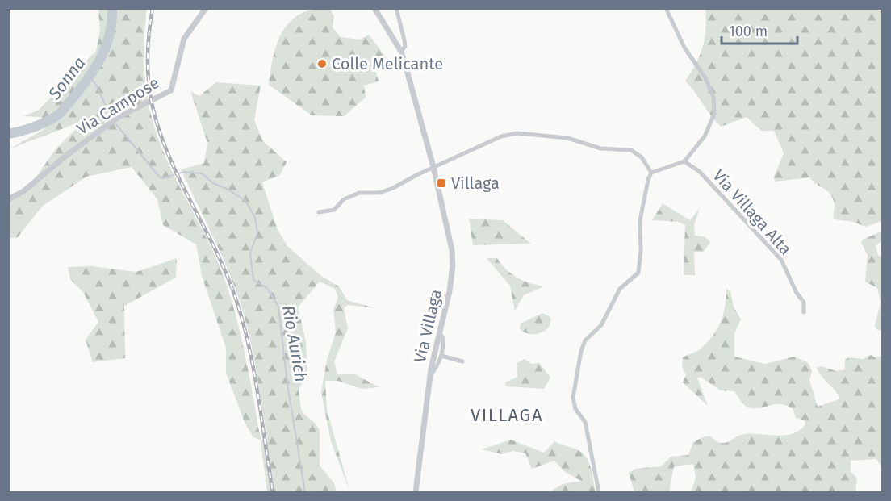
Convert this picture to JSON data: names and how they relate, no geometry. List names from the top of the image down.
{
  "streets": {
    "street": ["Via Campose", "Via Villaga Alta", "Via Villaga"]
  },
  "districts": ["VILLAGA"],
  "water": ["Sonna", "Rio Aurich"],
  "places": {
    "other": ["Colle Melicante"],
    "transit": ["Villaga"]
  },
  "scale_bar": "100 m"
}
